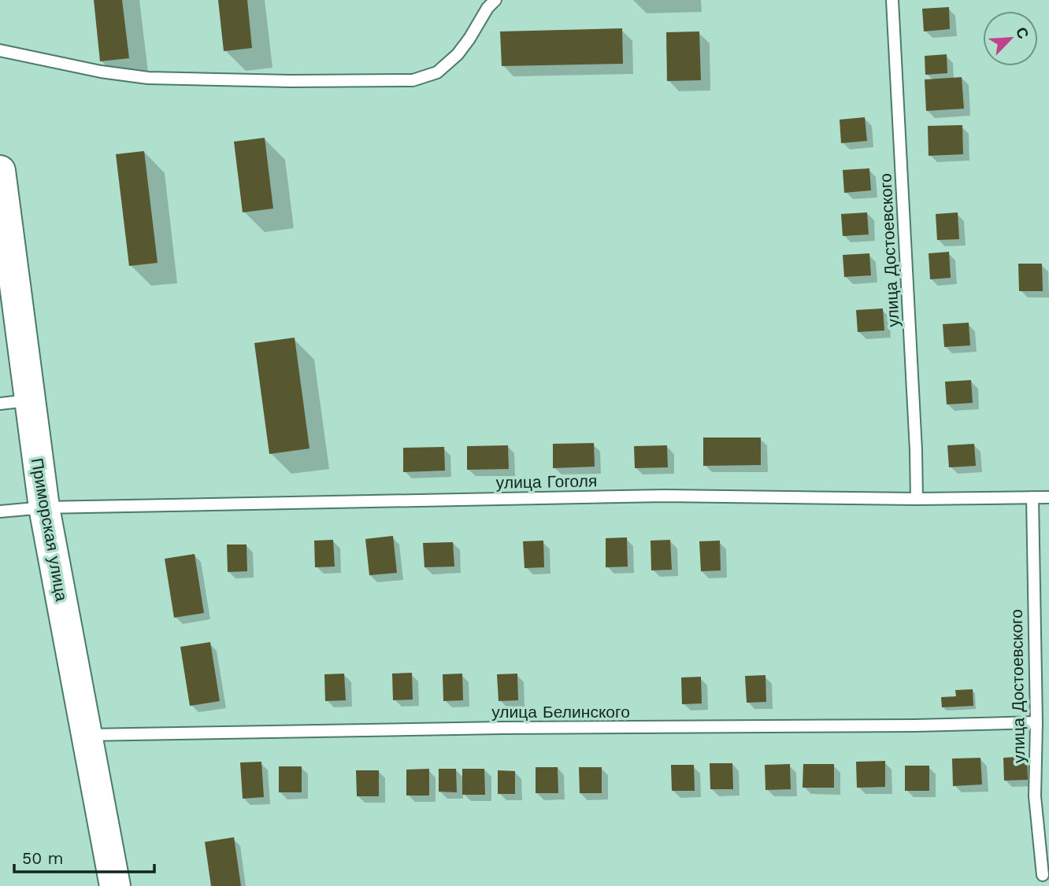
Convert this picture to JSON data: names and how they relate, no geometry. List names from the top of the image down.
{
  "streets": {
    "main road": ["Приморская улица"],
    "lane": ["улица Достоевского", "улица Гоголя", "улица Белинского"]
  },
  "crossings": [
    ["улица Достоевского", "улица Гоголя"],
    ["улица Достоевского", "улица Белинского"],
    ["улица Гоголя", "Приморская улица"],
    ["Приморская улица", "улица Белинского"]
  ],
  "scale_bar": "50 m",
  "north": "top right"
}
